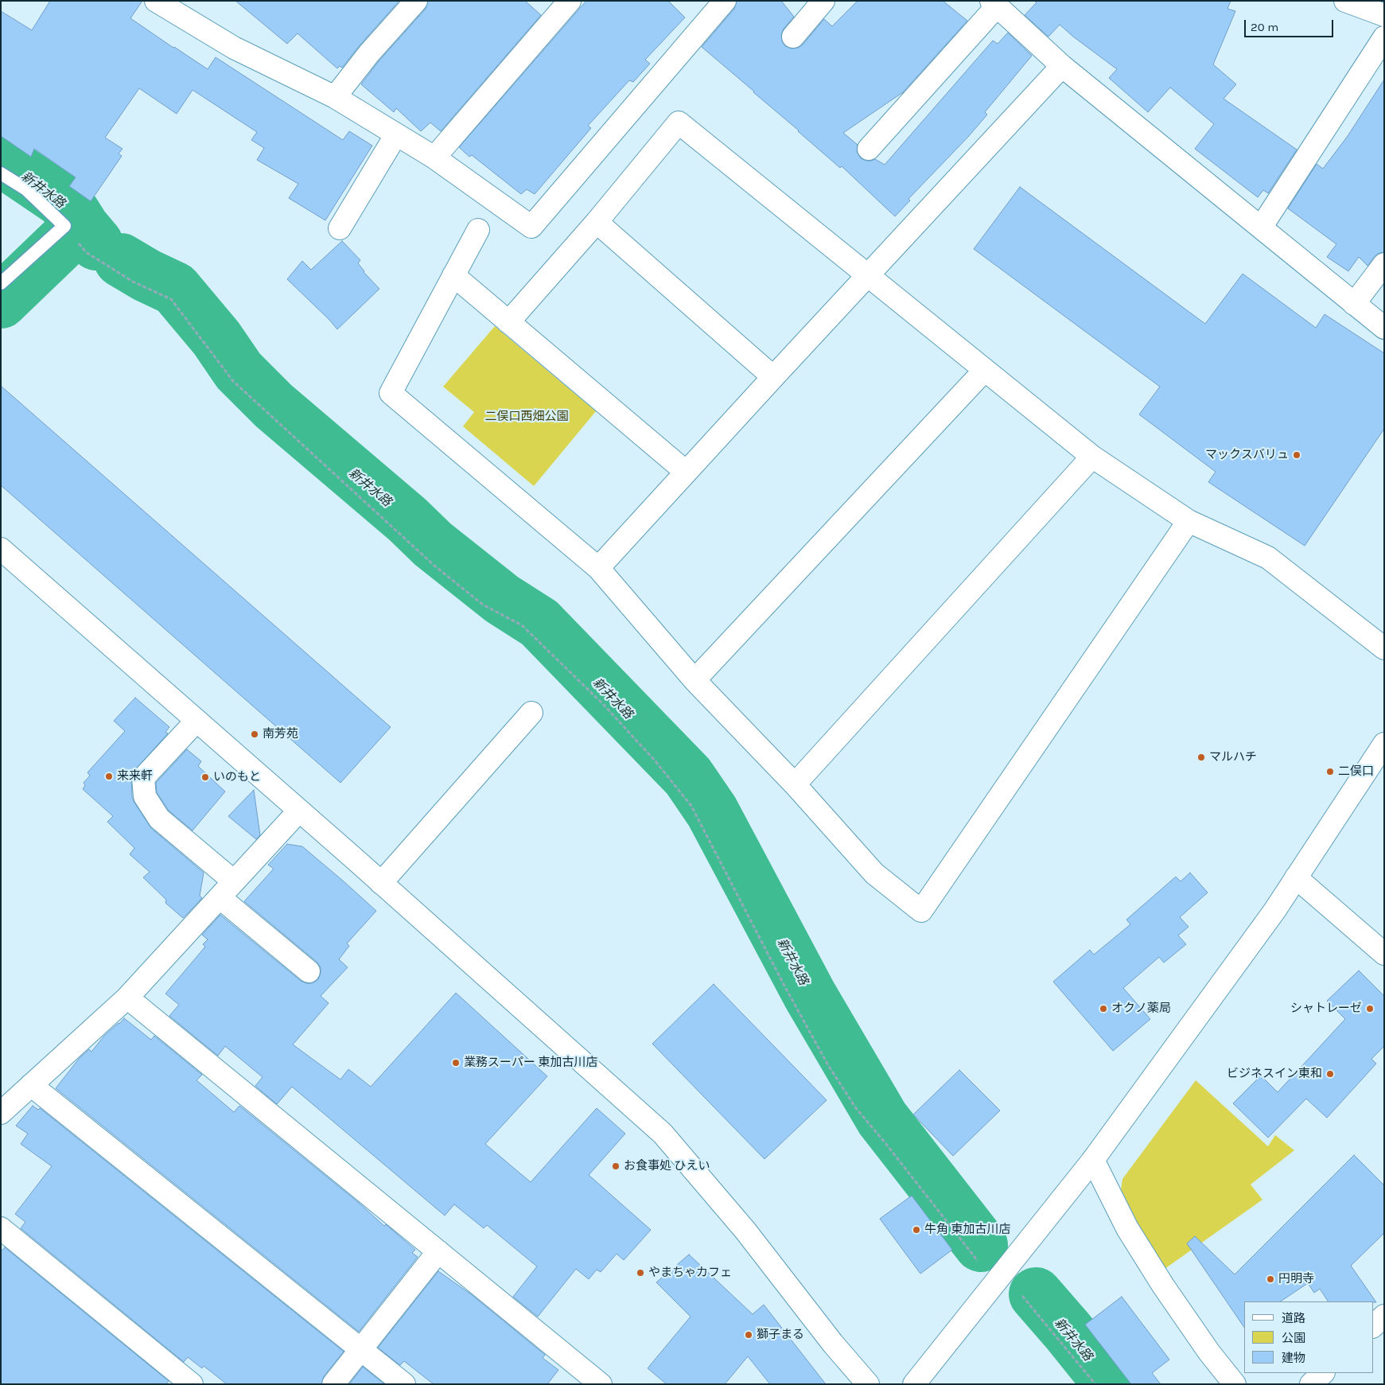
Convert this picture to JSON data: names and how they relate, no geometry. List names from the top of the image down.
{
  "water": ["新井水路"],
  "parks": ["二俣口西畑公園"],
  "places": [
    "マックスバリュ",
    "南芳苑",
    "マルハチ",
    "二俣口",
    "来来軒",
    "いのもと",
    "オクノ薬局",
    "シャトレーゼ",
    "業務スーパー 東加古川店",
    "ビジネスイン東和",
    "お食事処 ひえい",
    "牛角 東加古川店",
    "やまちゃカフェ",
    "円明寺",
    "獅子まる"
  ],
  "legend": ["道路", "公園", "建物"],
  "scale_bar": "20 m"
}
